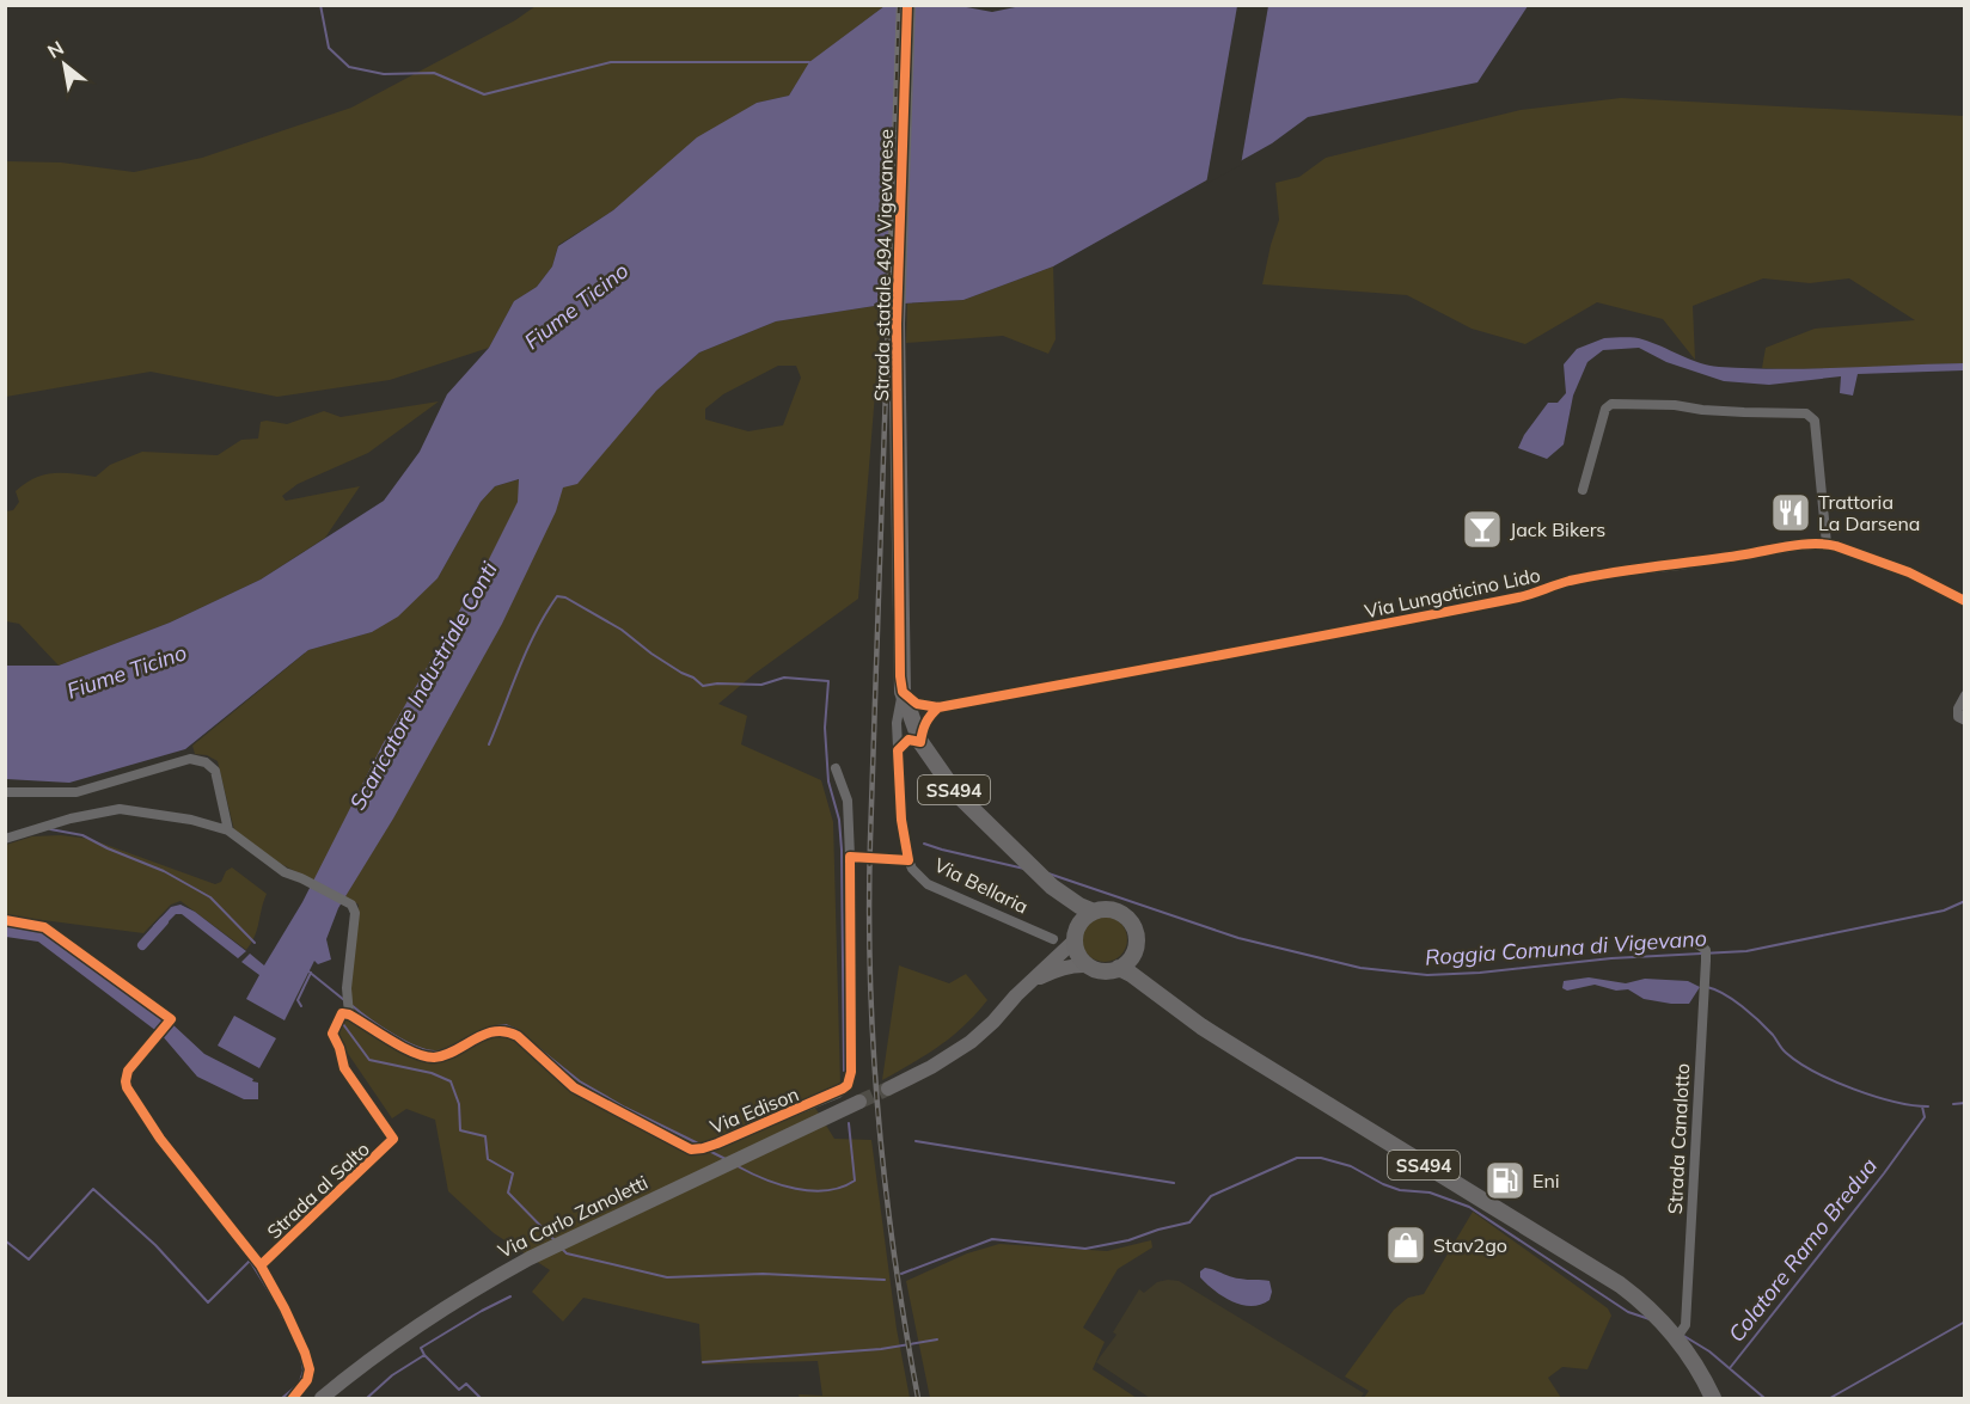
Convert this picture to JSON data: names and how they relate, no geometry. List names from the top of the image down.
{
  "streets": {
    "main road": ["Strada statale 494 Vigevanese", "SS494", "Via Carlo Zanoletti"],
    "street": [
      "Via Lungoticino Lido",
      "Via Bellaria",
      "Via Edison",
      "Strada Canalotto",
      "Strada al Salto"
    ]
  },
  "crossings": [
    ["Strada statale 494 Vigevanese", "SS494"],
    ["Strada statale 494 Vigevanese", "Via Bellaria"],
    ["SS494", "Via Bellaria"],
    ["SS494", "Strada Canalotto"],
    ["Via Edison", "Strada al Salto"]
  ],
  "water": [
    "Fiume Ticino",
    "Scaricatore Industriale Conti",
    "Roggia Comuna di Vigevano",
    "Colatore Ramo Bredua"
  ],
  "places": {
    "restaurant": ["Trattoria La Darsena"],
    "bar": ["Jack Bikers"],
    "fuel station": ["Eni"],
    "shop": ["Stav2go"]
  },
  "north": "top left"
}
